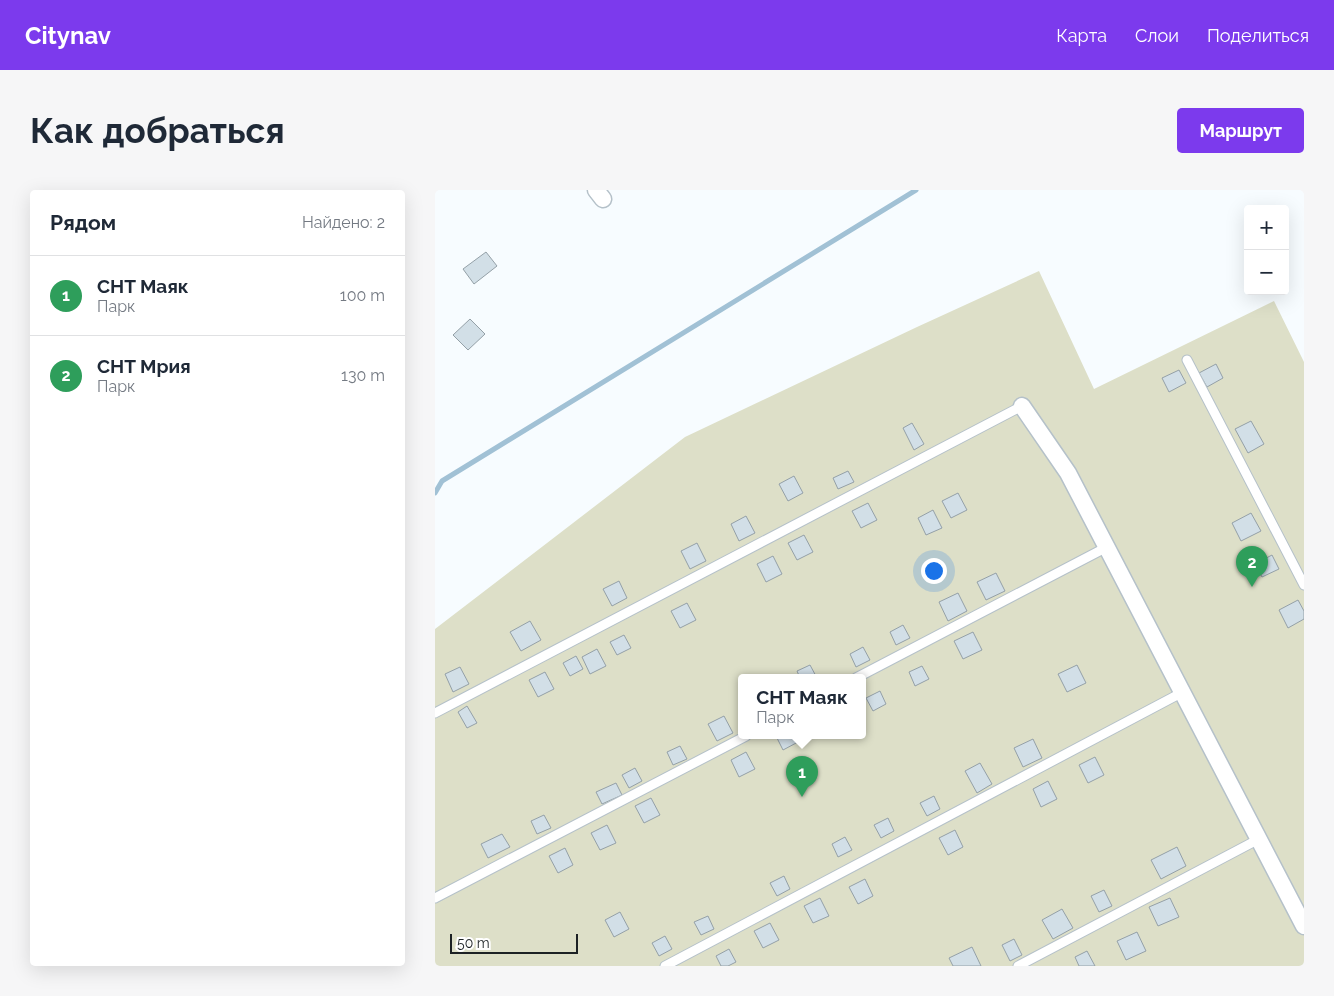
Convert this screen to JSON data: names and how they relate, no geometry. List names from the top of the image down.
{
  "scale_bar": "50 m",
  "page": {
    "header": "Citynav",
    "nav": ["Карта", "Слои", "Поделиться"],
    "buttons": "Маршрут",
    "title": "Как добраться",
    "heading": ["Рядом", "Найдено: 2"],
    "map_buttons": ["+", "−"],
    "list": [
      {
        "mark": "1",
        "name": "СНТ Маяк",
        "note": "Парк",
        "value": "100 m"
      },
      {
        "mark": "2",
        "name": "СНТ Мрия",
        "note": "Парк",
        "value": "130 m"
      }
    ],
    "pins": ["2", "1"],
    "popup": ["СНТ Маяк", "Парк"],
    "scale": "50 m"
  }
}
